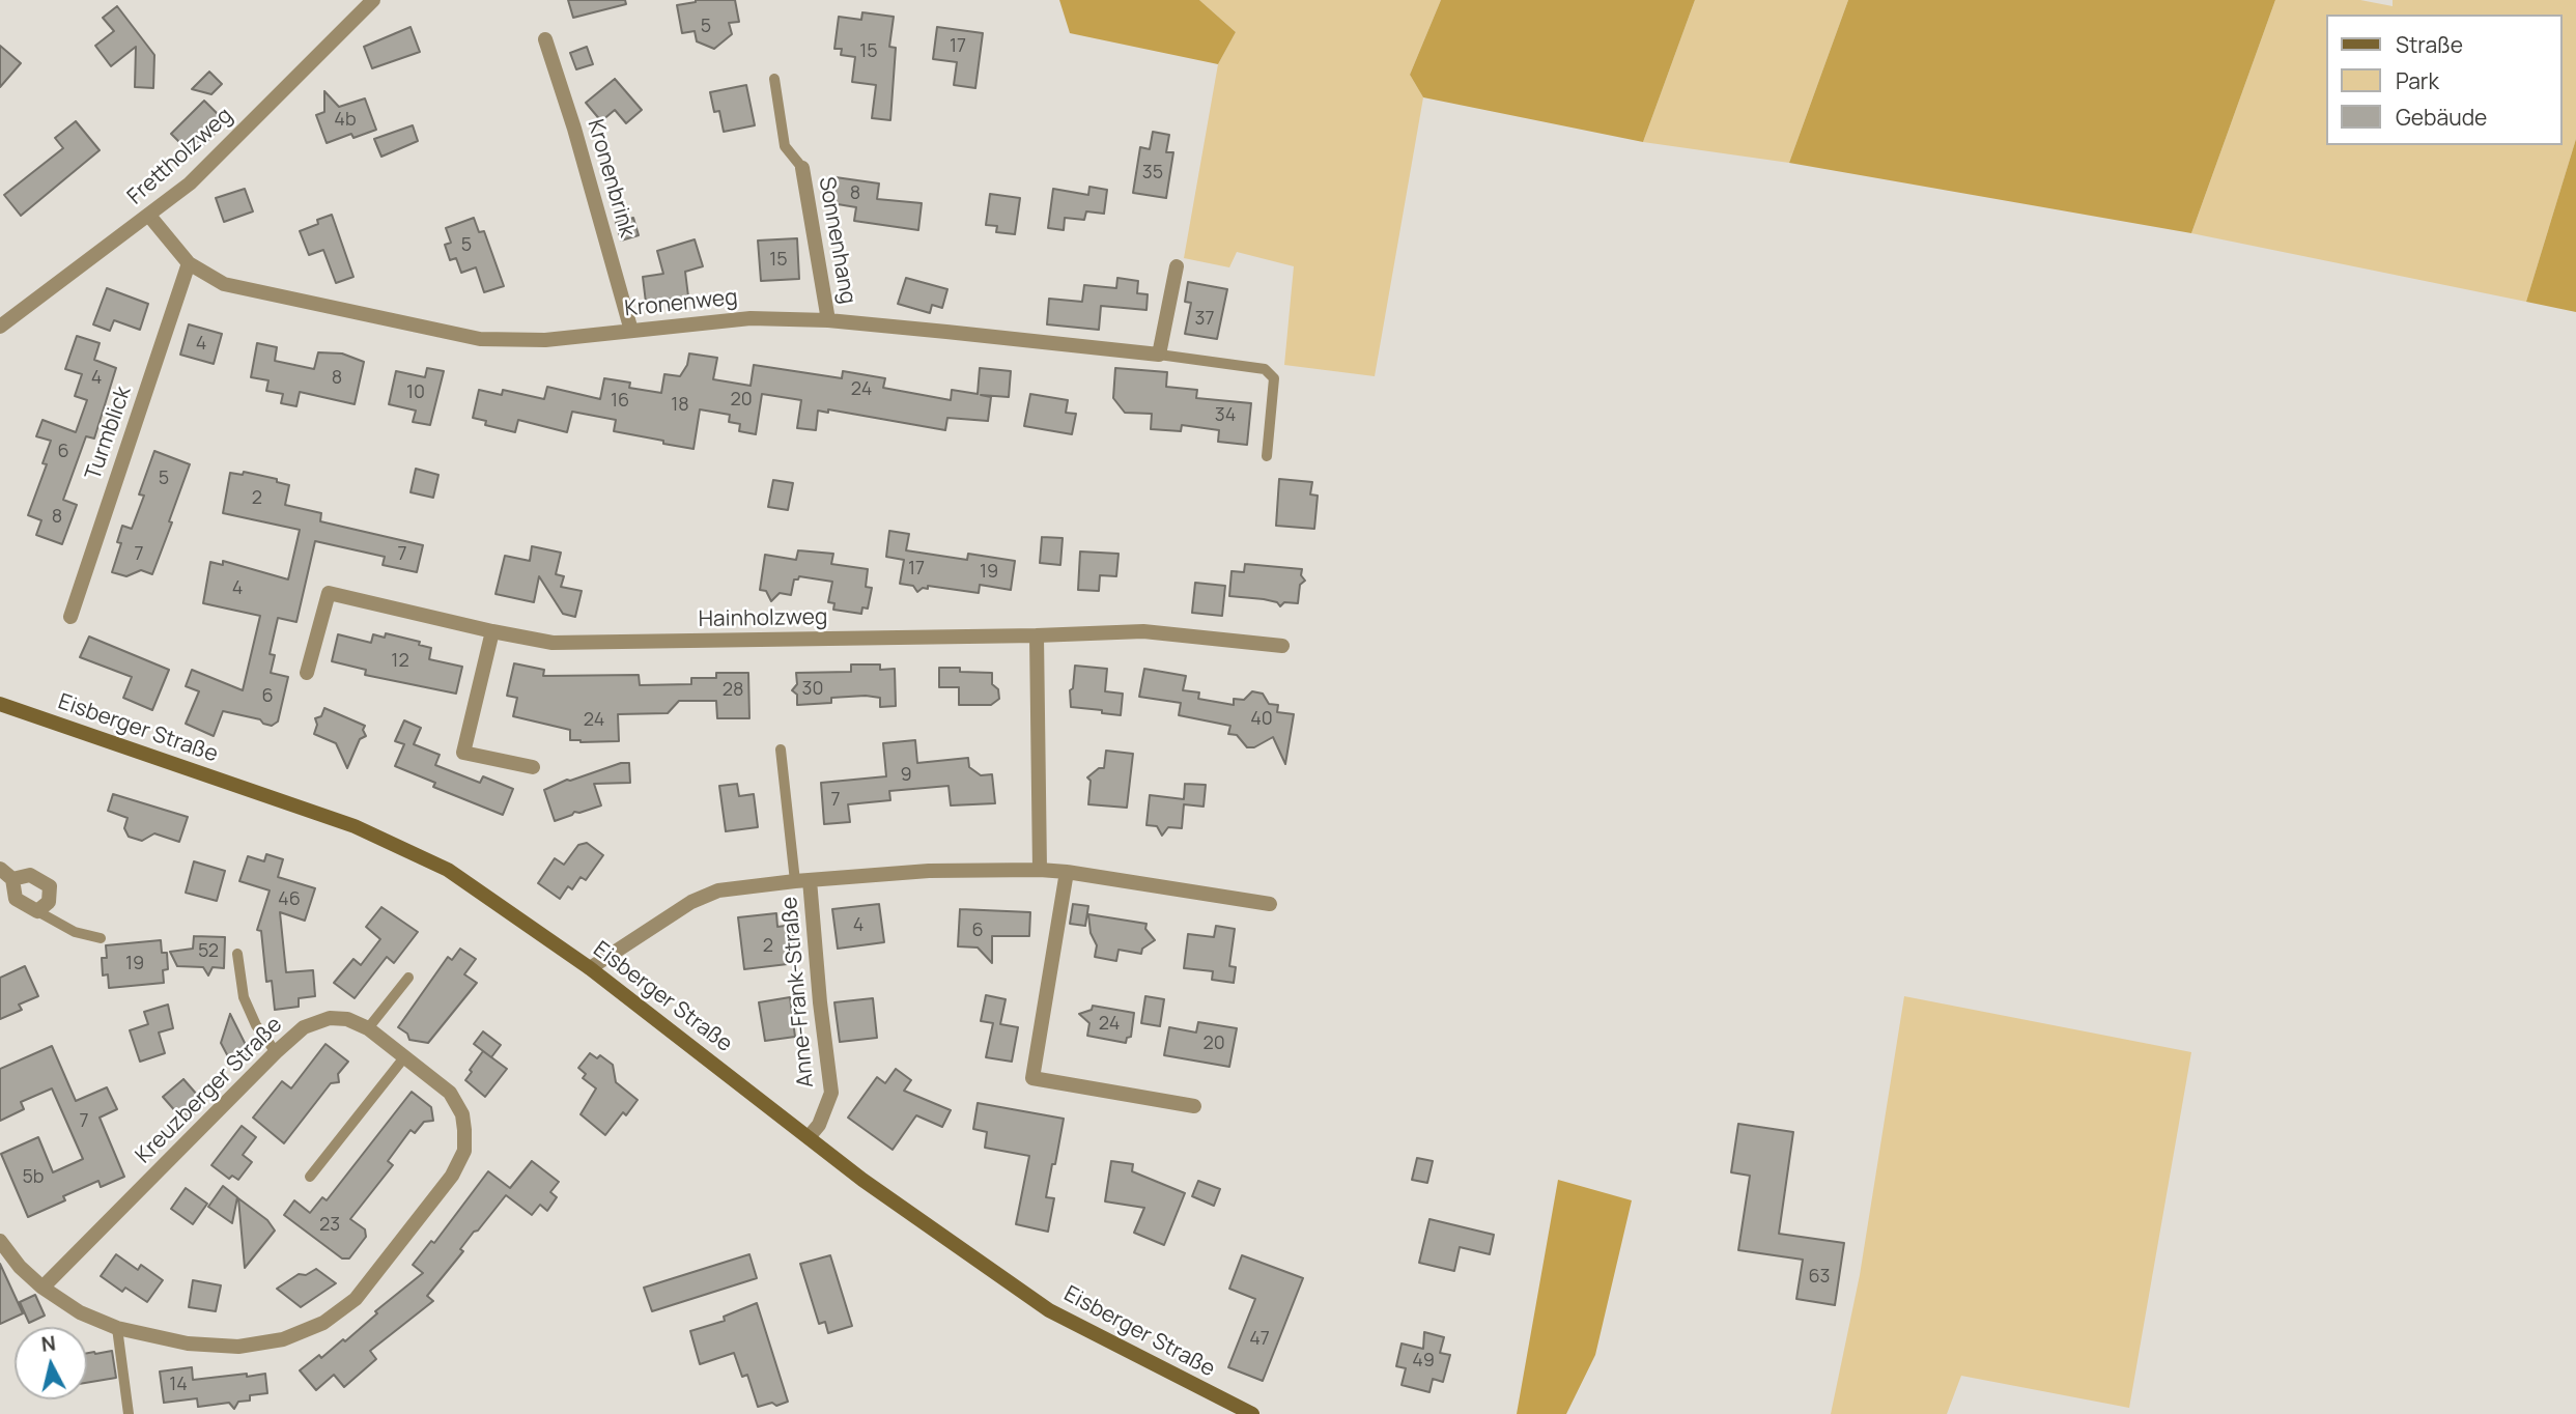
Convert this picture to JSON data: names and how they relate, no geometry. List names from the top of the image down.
{
  "streets": {
    "main road": ["Eisberger Straße"],
    "street": [
      "Frettholzweg",
      "Kronenbrink",
      "Sonnenhang",
      "Kronenweg",
      "Turmblick",
      "Hainholzweg",
      "Anne-Frank-Straße",
      "Kreuzberger Straße"
    ]
  },
  "crossings": [
    ["Frettholzweg", "Kronenweg"],
    ["Kronenbrink", "Kronenweg"],
    ["Sonnenhang", "Kronenweg"],
    ["Kronenweg", "Turmblick"],
    ["Eisberger Straße", "Anne-Frank-Straße"]
  ],
  "house_numbers": [
    "5",
    "17",
    "15",
    "4b",
    "35",
    "8",
    "5",
    "15",
    "37",
    "4",
    "4",
    "8",
    "24",
    "10",
    "20",
    "16",
    "18",
    "34",
    "6",
    "5",
    "2",
    "8",
    "7",
    "7",
    "17",
    "19",
    "4",
    "12",
    "30",
    "28",
    "6",
    "40",
    "24",
    "9",
    "7",
    "46",
    "4",
    "6",
    "2",
    "52",
    "19",
    "24",
    "20",
    "7",
    "5b",
    "23",
    "63",
    "47",
    "49",
    "14"
  ],
  "legend": ["Straße", "Park", "Gebäude"],
  "north": "top"
}
